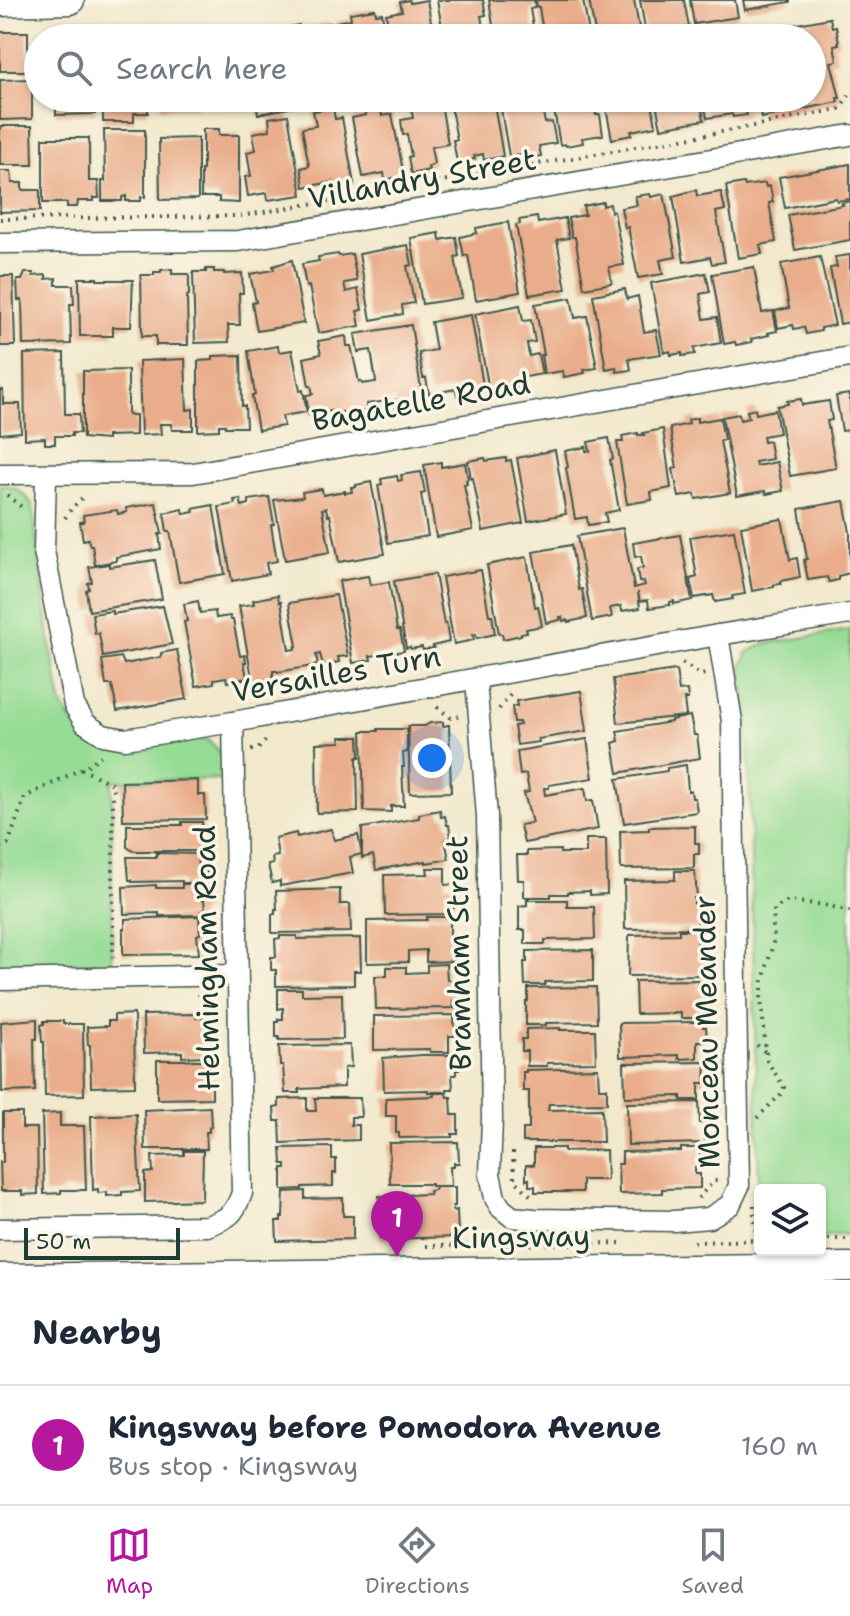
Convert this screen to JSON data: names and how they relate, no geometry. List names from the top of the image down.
{
  "streets": {
    "street": [
      "Villandry Street",
      "Bagatelle Road",
      "Versailles Turn",
      "Bramham Street",
      "Helmingham Road",
      "Monceau Meander",
      "Kingsway"
    ]
  },
  "crossings": [
    ["Bagatelle Road", "Versailles Turn"],
    ["Versailles Turn", "Bramham Street"],
    ["Versailles Turn", "Helmingham Road"],
    ["Versailles Turn", "Monceau Meander"],
    ["Bramham Street", "Monceau Meander"]
  ],
  "scale_bar": "50 m",
  "page": {
    "search": "Search here",
    "pins": "1",
    "scale": "50 m",
    "heading": "Nearby",
    "list": [
      {
        "mark": "1",
        "name": "Kingsway before Pomodora Avenue",
        "note": "Bus stop · Kingsway",
        "value": "160 m"
      }
    ],
    "nav": ["Map", "Directions", "Saved"]
  }
}
